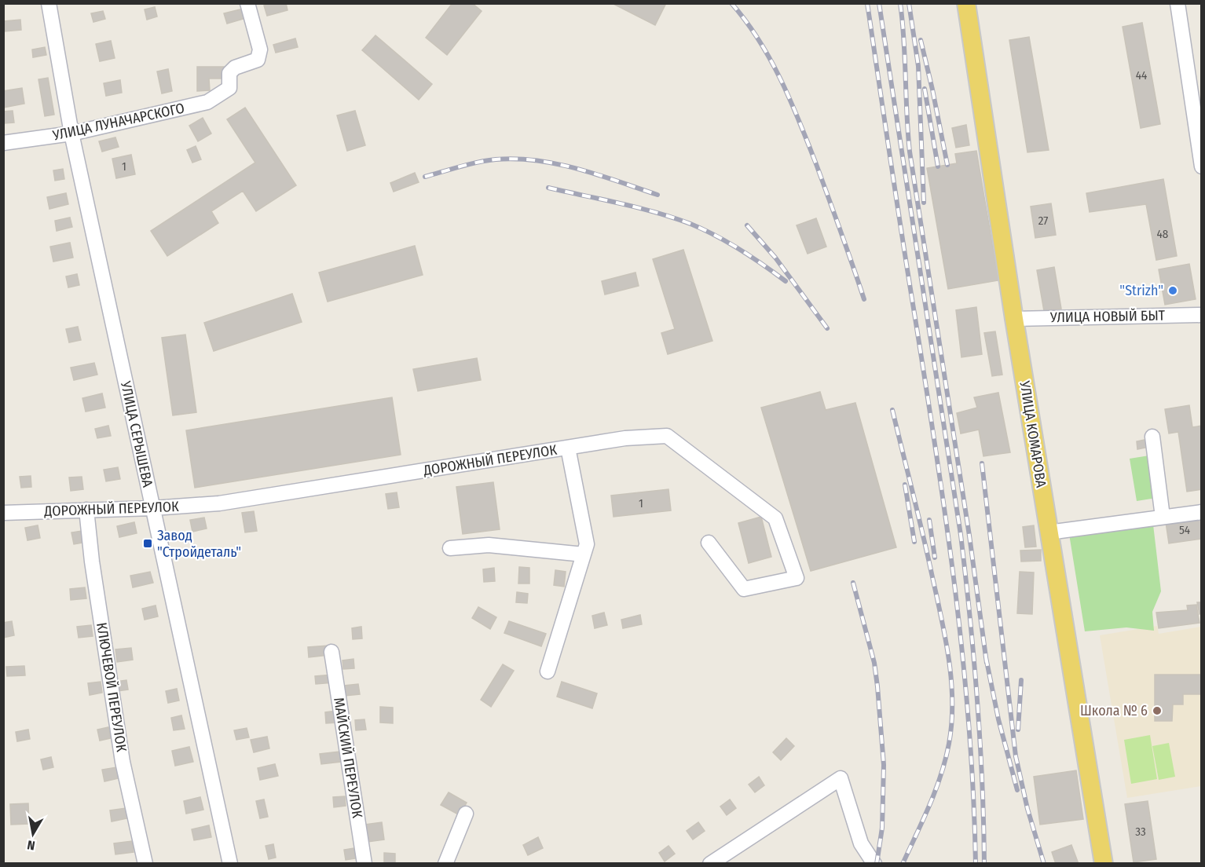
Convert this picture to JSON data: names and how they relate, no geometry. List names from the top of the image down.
{
  "streets": {
    "main road": ["УЛИЦА КОМАРОВА"],
    "street": [
      "УЛИЦА ЛУНАЧАРСКОГО",
      "УЛИЦА НОВЫЙ БЫТ",
      "УЛИЦА СЕРЫШЕВА",
      "ДОРОЖНЫЙ ПЕРЕУЛОК",
      "КЛЮЧЕВОЙ ПЕРЕУЛОК",
      "МАЙСКИЙ ПЕРЕУЛОК"
    ]
  },
  "crossings": [
    ["УЛИЦА ЛУНАЧАРСКОГО", "УЛИЦА СЕРЫШЕВА"],
    ["УЛИЦА НОВЫЙ БЫТ", "УЛИЦА КОМАРОВА"],
    ["УЛИЦА СЕРЫШЕВА", "ДОРОЖНЫЙ ПЕРЕУЛОК"],
    ["ДОРОЖНЫЙ ПЕРЕУЛОК", "КЛЮЧЕВОЙ ПЕРЕУЛОК"]
  ],
  "places": {
    "other": ["\"Strizh\"", "Школа № 6"],
    "transit": ["Завод \"Стройдеталь\""]
  },
  "house_numbers": [
    "44",
    "1",
    "27",
    "48",
    "1",
    "54",
    "33"
  ],
  "north": "bottom"
}
